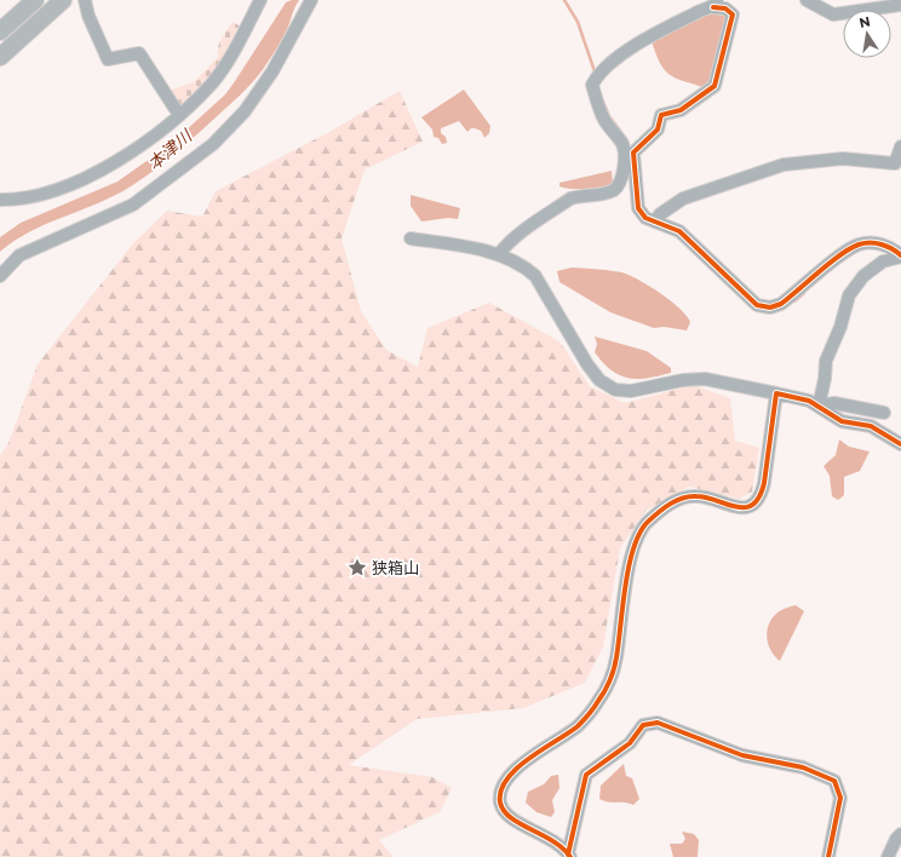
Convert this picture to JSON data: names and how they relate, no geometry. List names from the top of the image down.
{
  "water": ["本津川"],
  "places": {
    "place": ["狭箱山"]
  },
  "north": "top"
}
